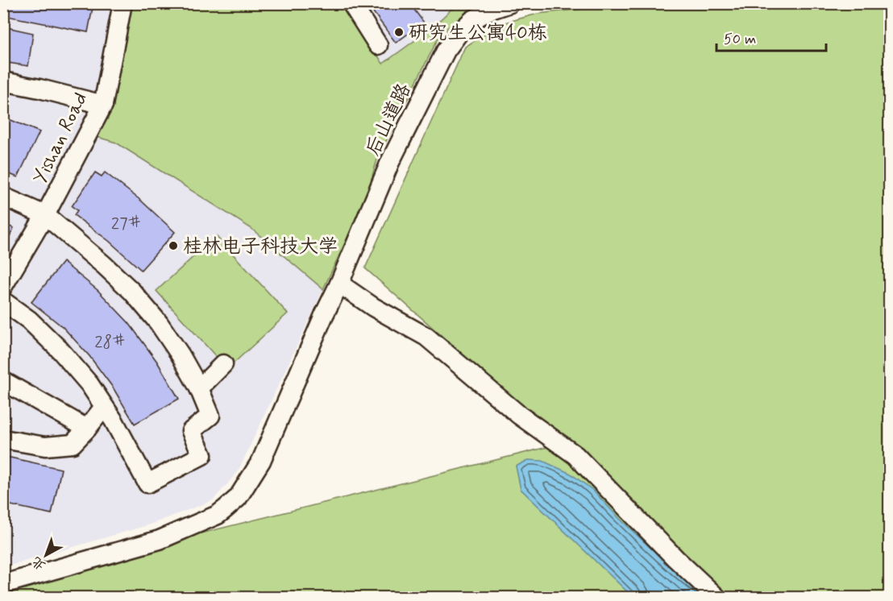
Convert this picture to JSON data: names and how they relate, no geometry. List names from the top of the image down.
{
  "streets": {
    "street": ["后山道路", "Yishan Road"]
  },
  "places": ["研究生公寓40栋", "桂林电子科技大学"],
  "house_numbers": ["27#", "28#"],
  "scale_bar": "50 m",
  "north": "bottom left"
}
